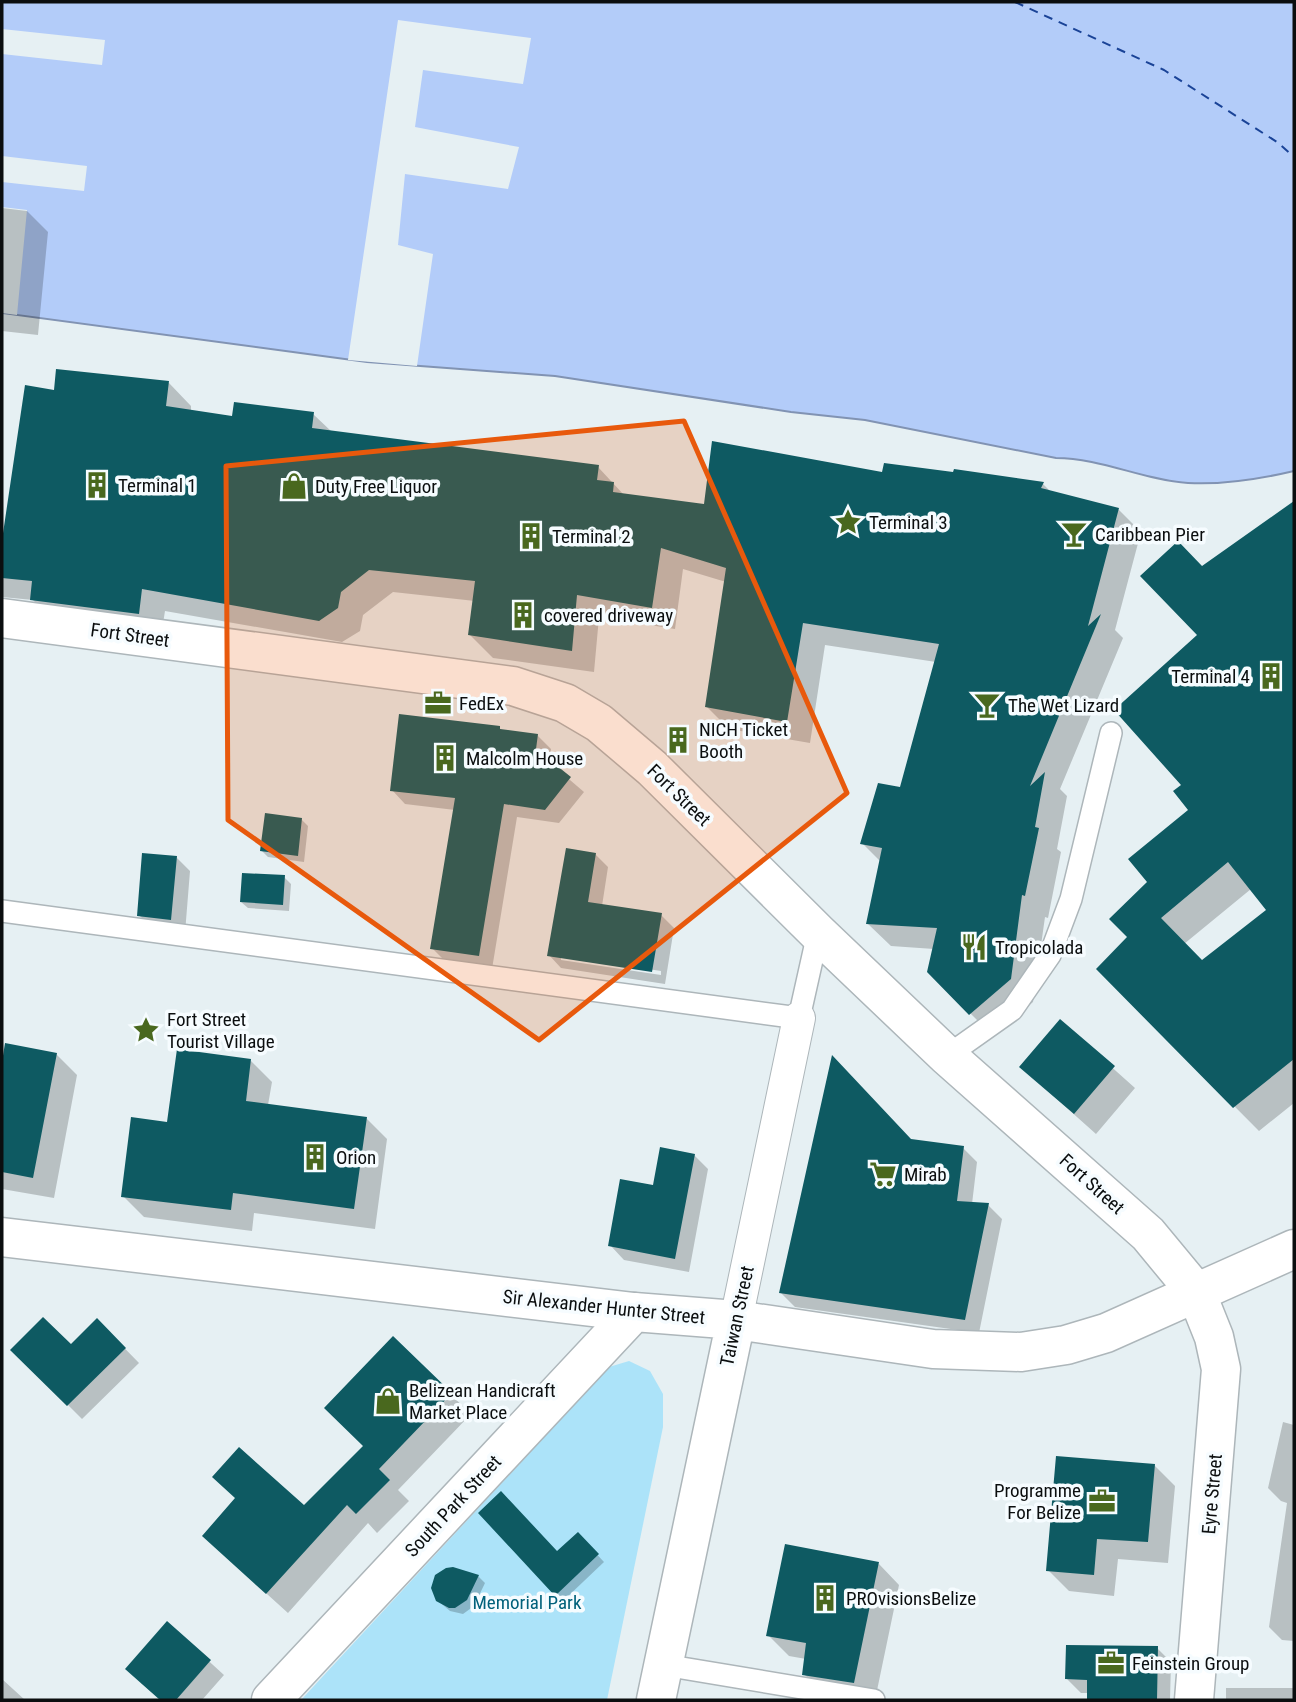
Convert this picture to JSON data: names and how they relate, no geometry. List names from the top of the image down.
{
  "streets": {
    "street": [
      "Fort Street",
      "Sir Alexander Hunter Street",
      "Taiwan Street",
      "Eyre Street",
      "South Park Street"
    ]
  },
  "crossings": [
    ["Fort Street", "Sir Alexander Hunter Street"],
    ["Fort Street", "Taiwan Street"],
    ["Fort Street", "Eyre Street"],
    ["Sir Alexander Hunter Street", "Taiwan Street"],
    ["Sir Alexander Hunter Street", "Eyre Street"],
    ["Sir Alexander Hunter Street", "South Park Street"]
  ],
  "parks": ["Memorial Park"],
  "places": {
    "building": [
      "Terminal 1",
      "Terminal 2",
      "covered driveway",
      "Terminal 4",
      "NICH Ticket Booth",
      "Malcolm House",
      "Orion",
      "PROvisionsBelize"
    ],
    "shop": ["Duty Free Liquor", "Belizean Handicraft Market Place"],
    "place": ["Terminal 3", "Fort Street Tourist Village"],
    "bar": ["Caribbean Pier", "The Wet Lizard"],
    "office": ["FedEx", "Programme For Belize", "Feinstein Group"],
    "restaurant": ["Tropicolada"],
    "supermarket": ["Mirab"]
  }
}
